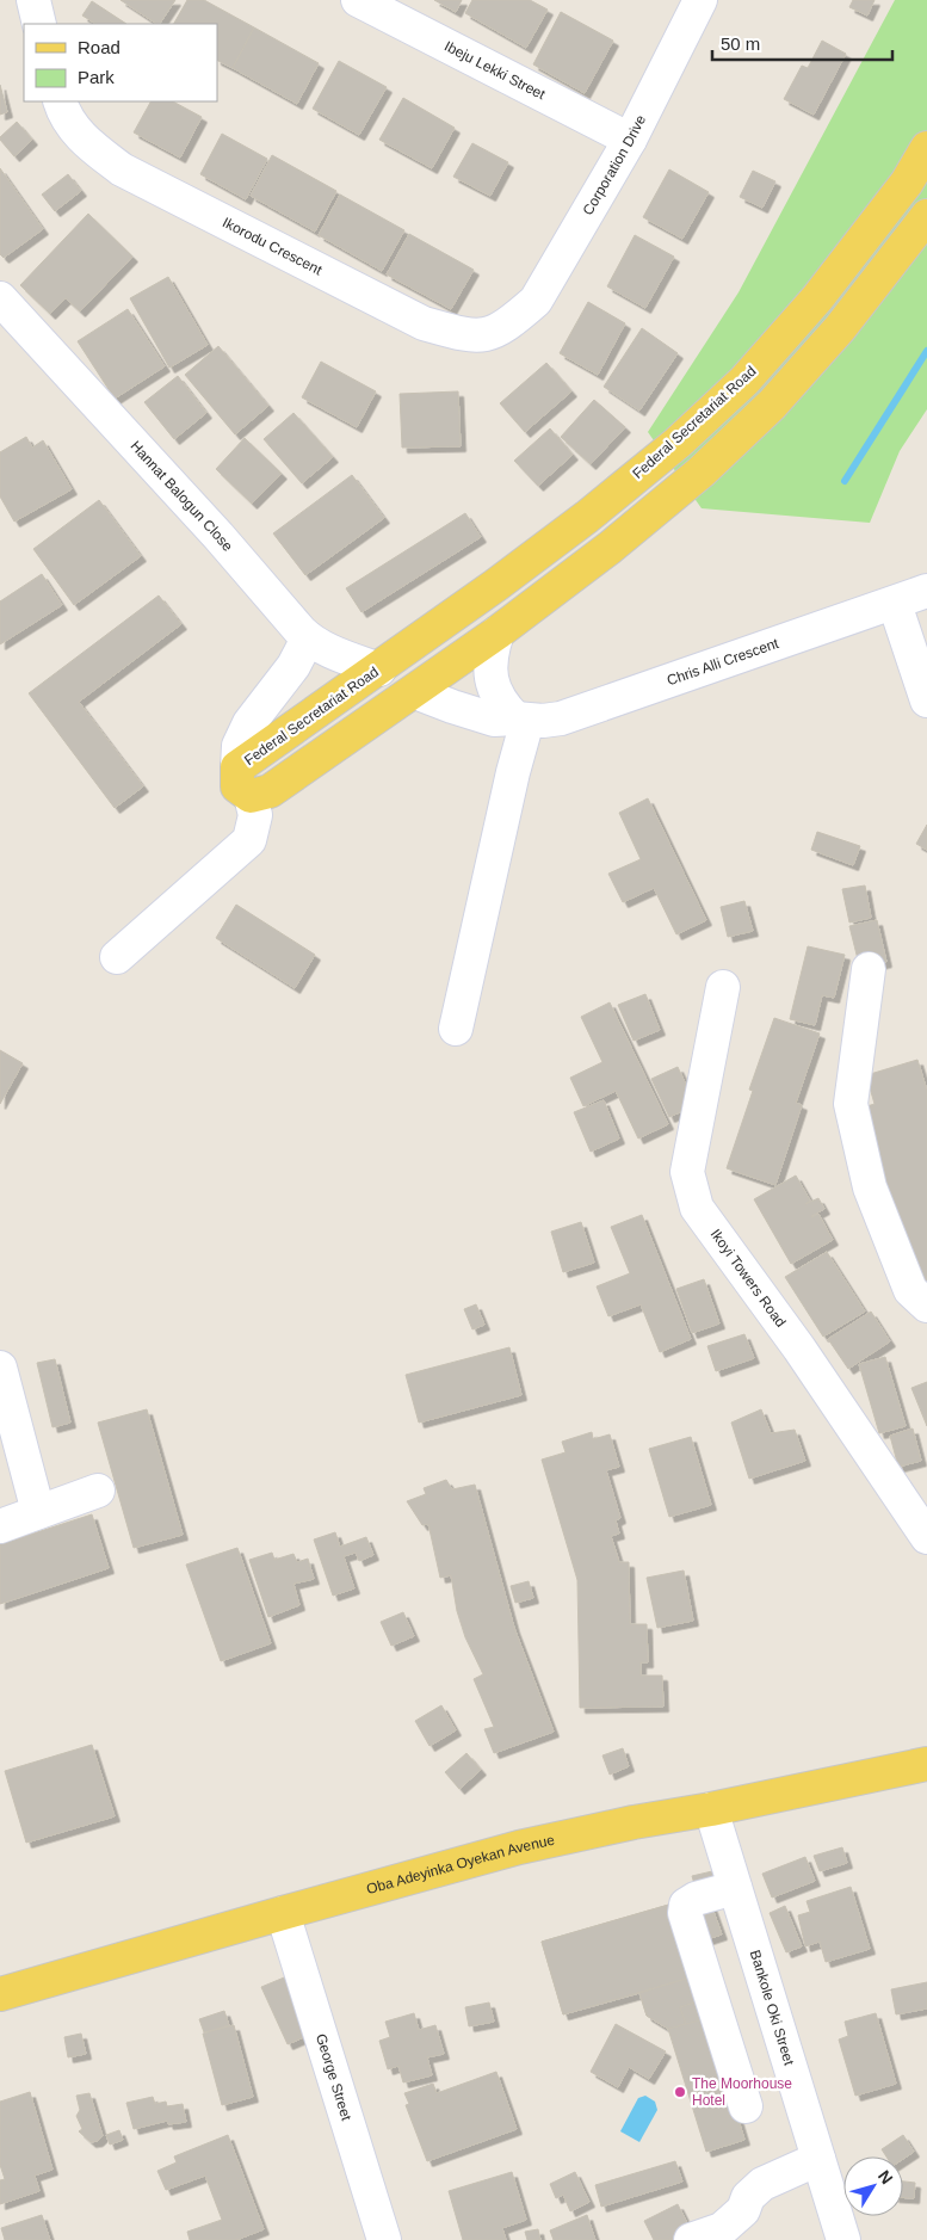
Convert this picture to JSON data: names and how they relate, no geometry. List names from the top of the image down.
{
  "streets": {
    "main road": ["Federal Secretariat Road", "Oba Adeyinka Oyekan Avenue"],
    "street": [
      "Ibeju Lekki Street",
      "Corporation Drive",
      "Ikorodu Crescent",
      "Hannat Balogun Close",
      "Chris Alli Crescent",
      "Ikoyi Towers Road",
      "Bankole Oki Street",
      "George Street"
    ]
  },
  "crossings": [
    ["Ibeju Lekki Street", "Corporation Drive"],
    ["Corporation Drive", "Ikorodu Crescent"],
    ["Federal Secretariat Road", "Hannat Balogun Close"],
    ["Oba Adeyinka Oyekan Avenue", "Bankole Oki Street"],
    ["Oba Adeyinka Oyekan Avenue", "George Street"]
  ],
  "places": ["The Moorhouse Hotel"],
  "legend": ["Road", "Park"],
  "scale_bar": "50 m",
  "north": "top right"
}
